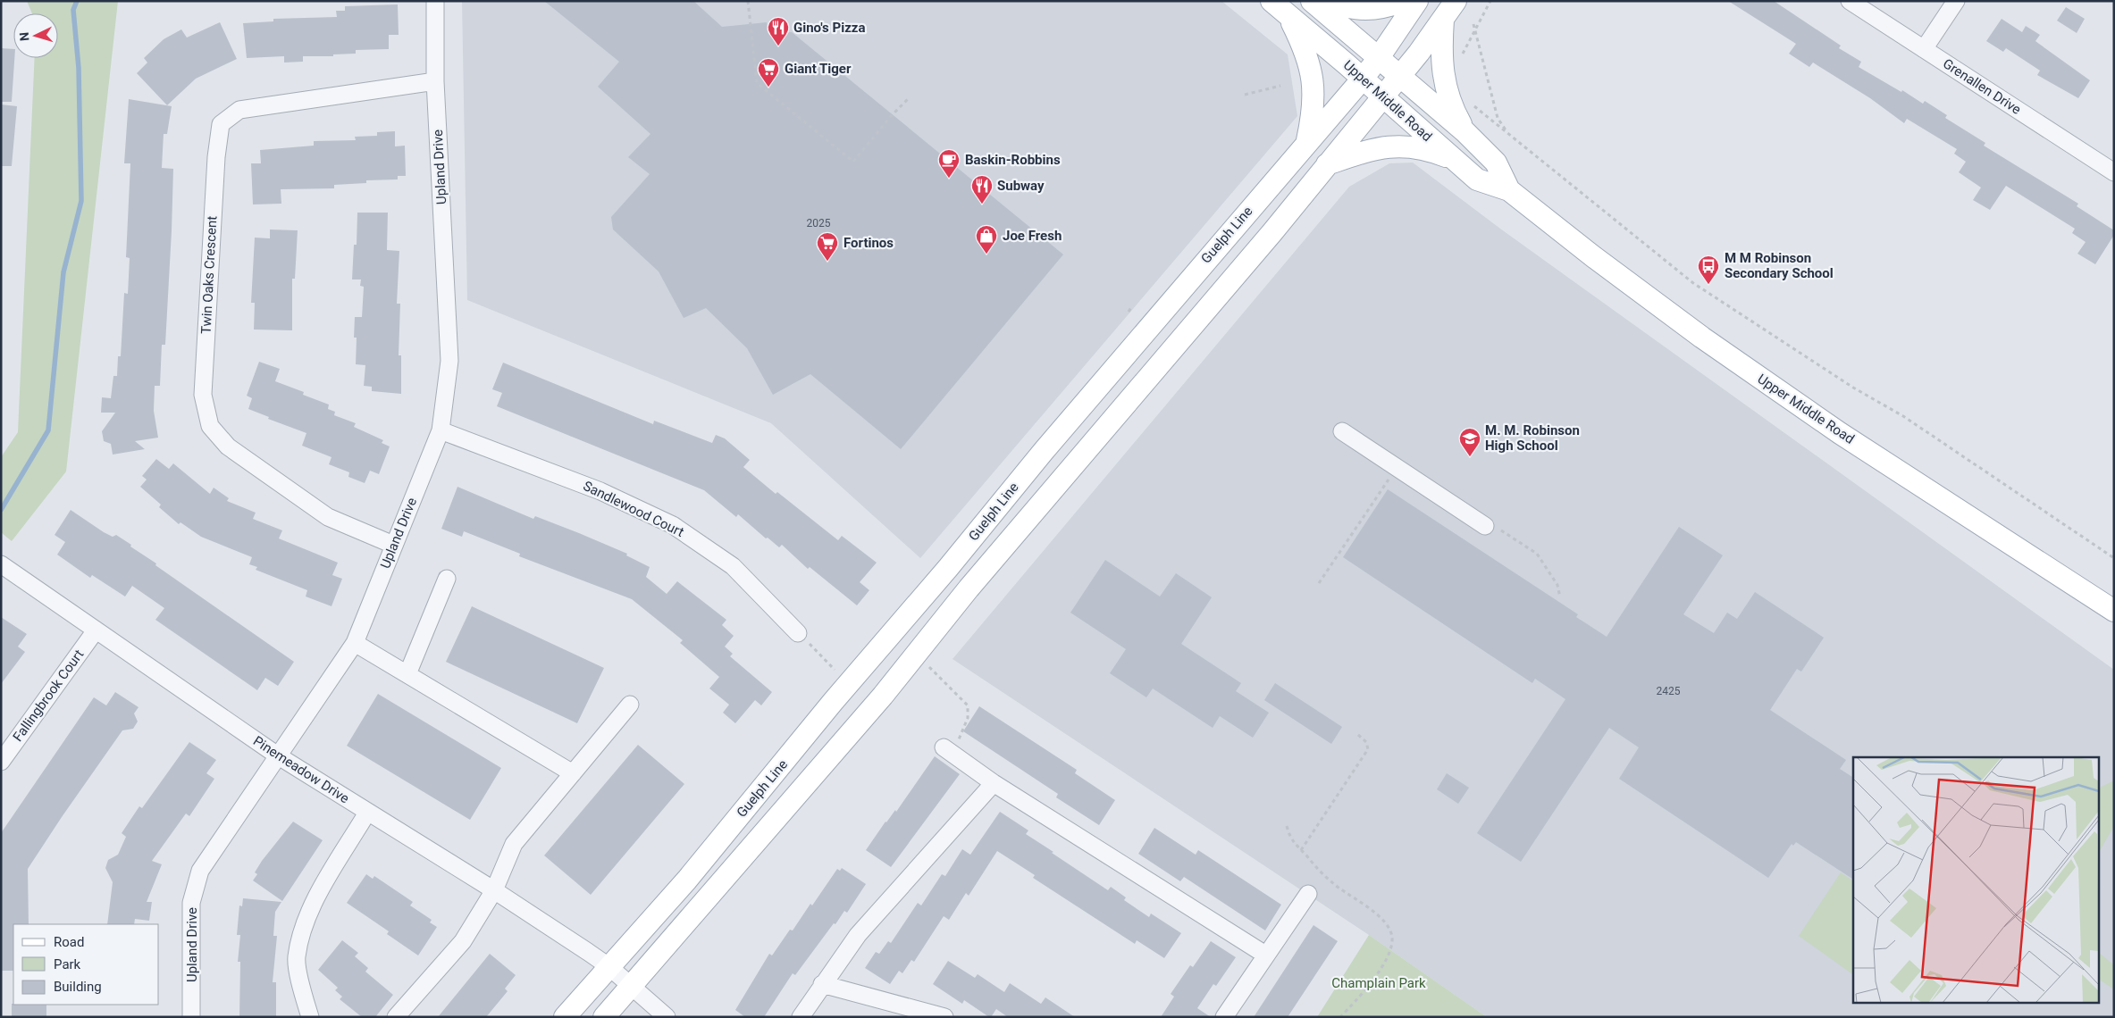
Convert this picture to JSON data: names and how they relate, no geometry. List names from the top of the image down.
{
  "streets": {
    "main road": ["Upper Middle Road", "Guelph Line"],
    "street": [
      "Grenallen Drive",
      "Upland Drive",
      "Twin Oaks Crescent",
      "Sandlewood Court",
      "Fallingbrook Court",
      "Pinemeadow Drive"
    ]
  },
  "crossings": [
    ["Upper Middle Road", "Guelph Line"],
    ["Upland Drive", "Twin Oaks Crescent"],
    ["Upland Drive", "Sandlewood Court"],
    ["Upland Drive", "Pinemeadow Drive"],
    ["Guelph Line", "Pinemeadow Drive"],
    ["Fallingbrook Court", "Pinemeadow Drive"]
  ],
  "parks": ["Champlain Park"],
  "places": {
    "restaurant": ["Gino's Pizza", "Subway"],
    "supermarket": ["Giant Tiger", "Fortinos"],
    "cafe": ["Baskin-Robbins"],
    "shop": ["Joe Fresh"],
    "bus stop": ["M M Robinson Secondary School"],
    "school or university": ["M. M. Robinson High School"]
  },
  "house_numbers": ["2025", "2425"],
  "legend": ["Road", "Park", "Building"],
  "north": "left"
}
